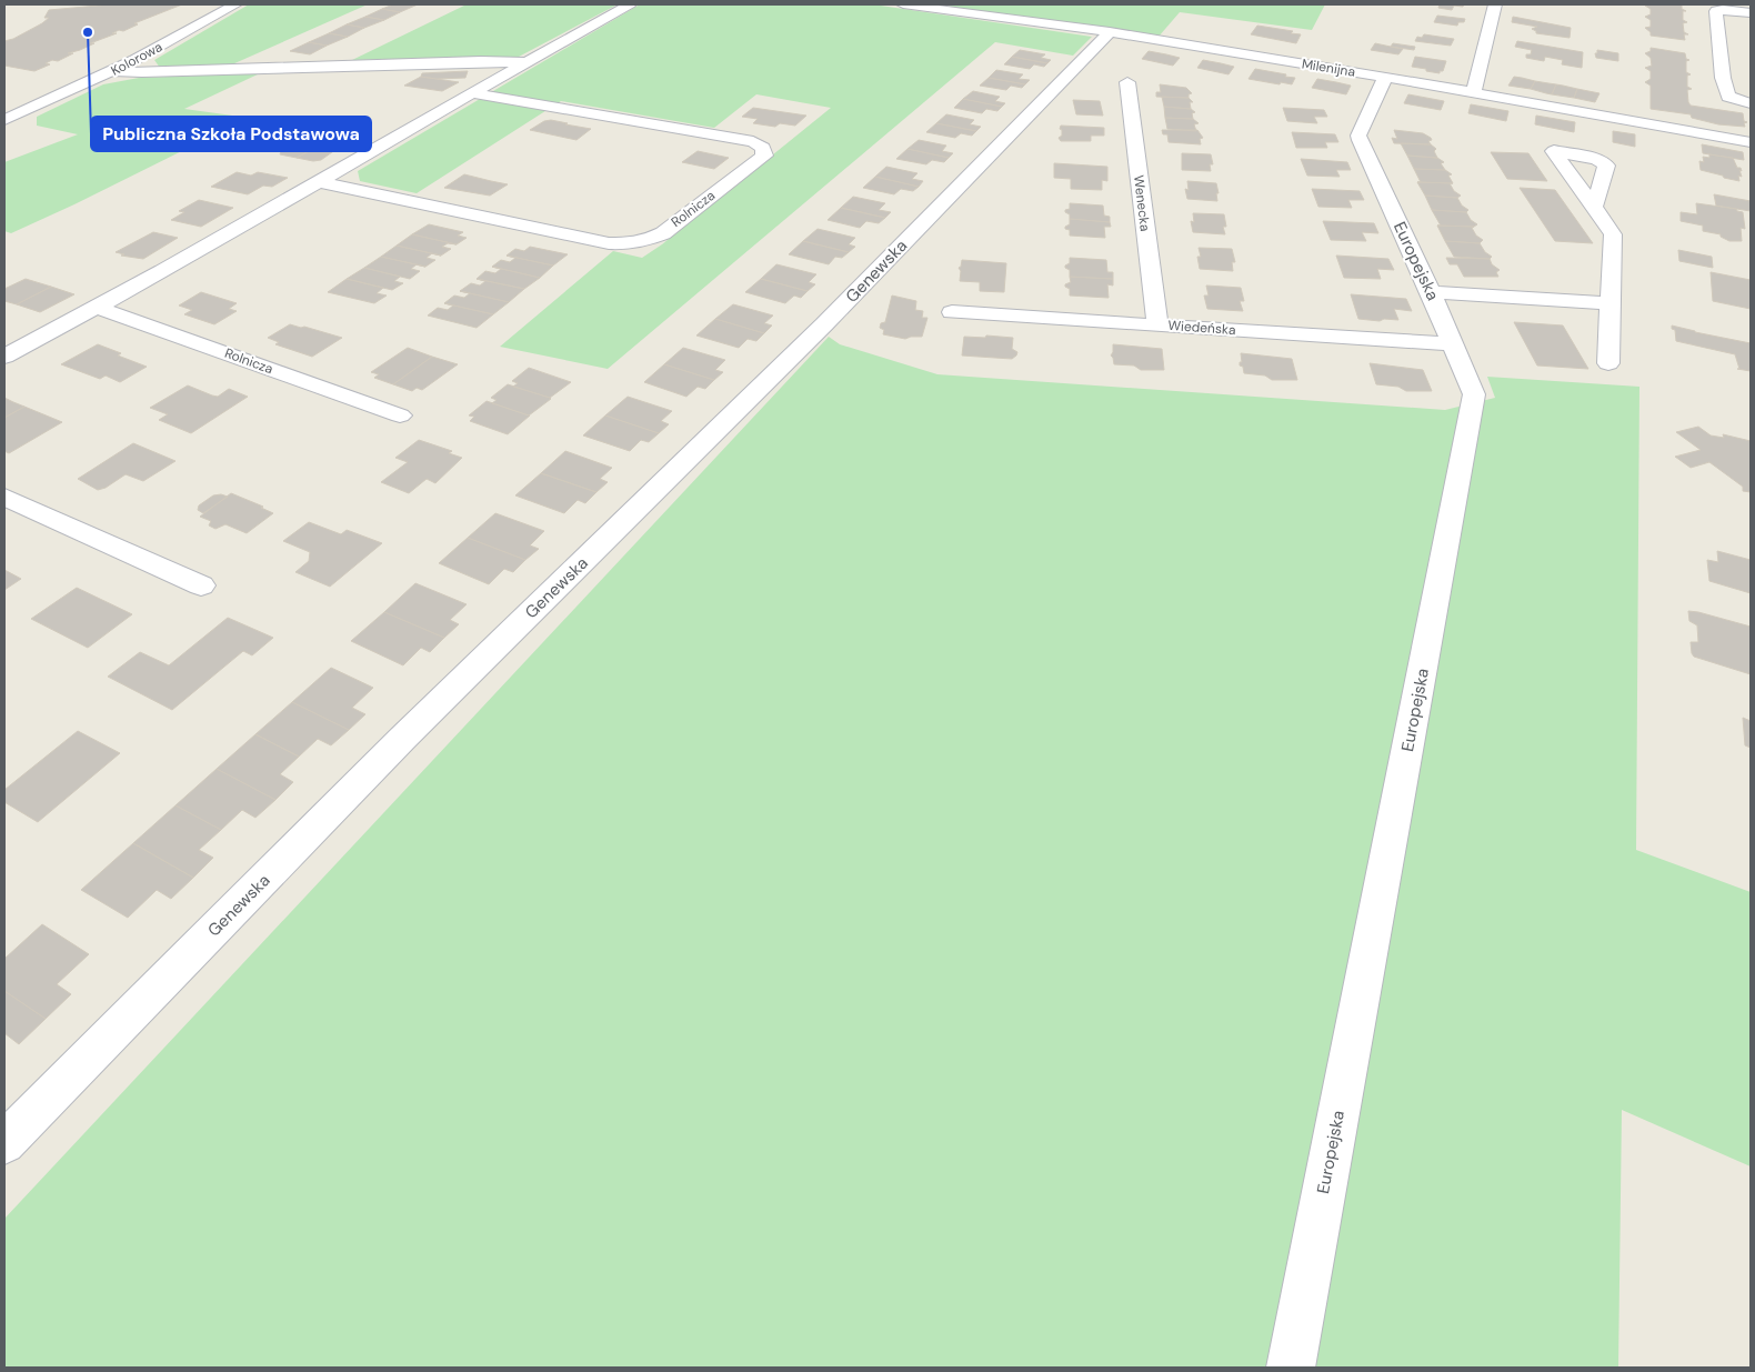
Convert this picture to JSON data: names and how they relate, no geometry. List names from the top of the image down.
{
  "streets": {
    "street": [
      "Kolorowa",
      "Milenijna",
      "Wenecka",
      "Rolnicza",
      "Europejska",
      "Genewska",
      "Wiedeńska"
    ]
  },
  "crossings": [
    ["Milenijna", "Europejska"],
    ["Milenijna", "Genewska"],
    ["Wenecka", "Wiedeńska"],
    ["Europejska", "Wiedeńska"]
  ],
  "places": ["Publiczna Szkoła Podstawowa"]
}
